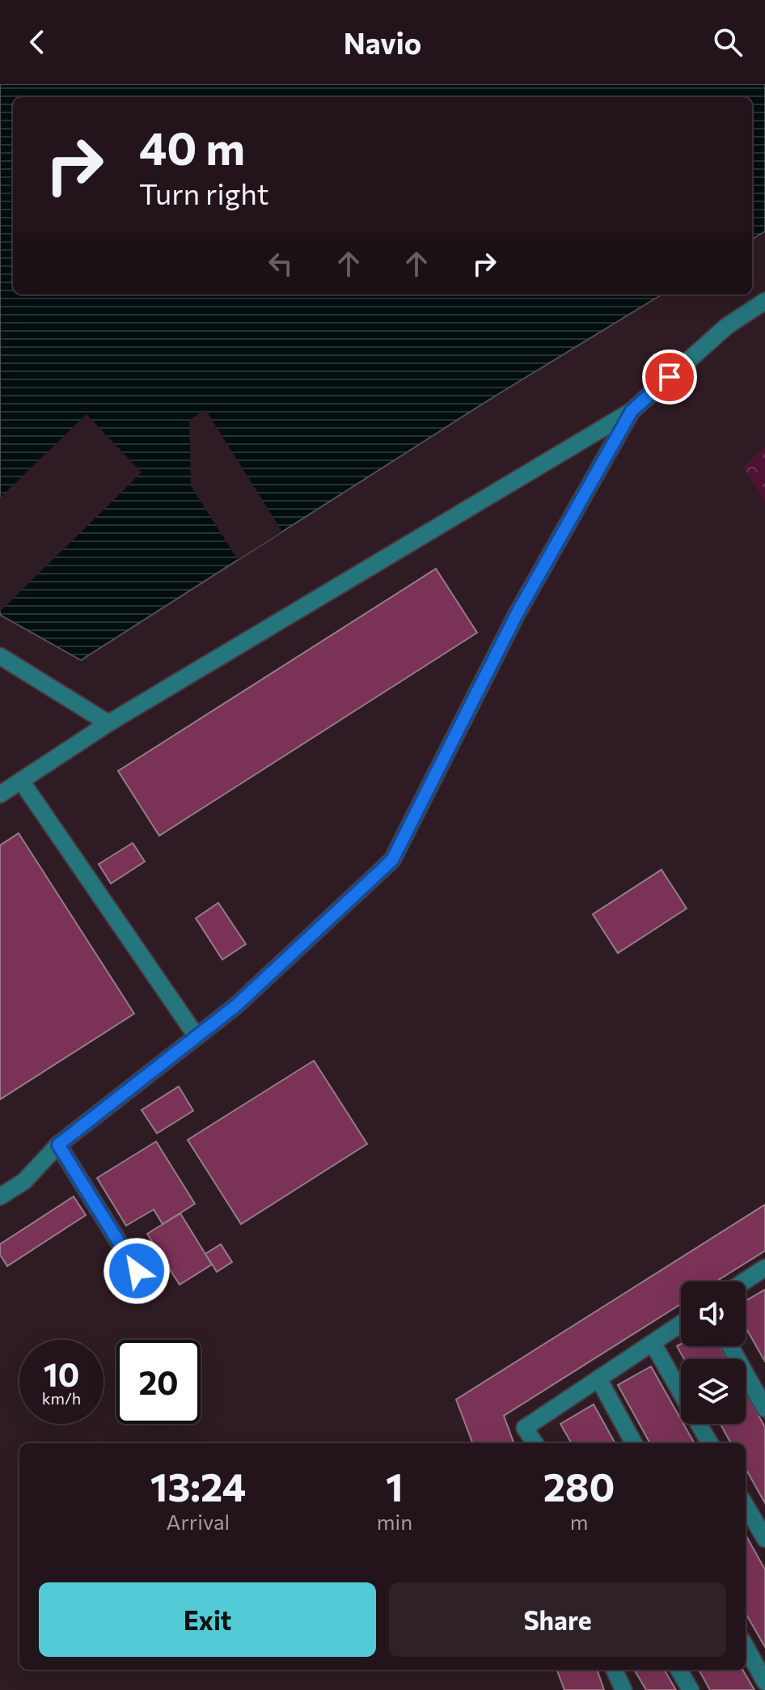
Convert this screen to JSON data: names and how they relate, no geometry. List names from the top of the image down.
{
  "page": {
    "header": "Navio",
    "turn": ["40 m", "Turn right"],
    "speed": "10 km/h",
    "limit": "20",
    "eta": [
      "13:24",
      "Arrival",
      "1",
      "min",
      "280",
      "m"
    ],
    "buttons": ["Exit", "Share"]
  }
}
